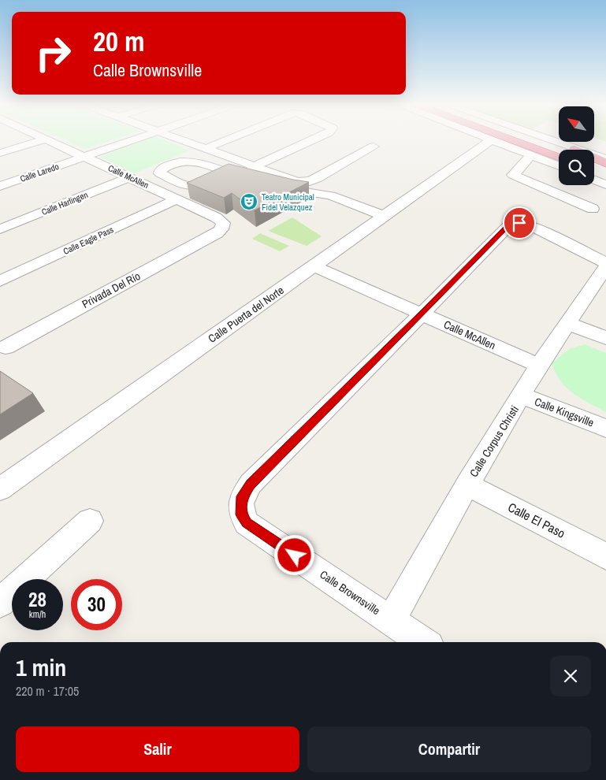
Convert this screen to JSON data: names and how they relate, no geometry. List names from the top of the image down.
{
  "streets": {
    "street": [
      "Calle Laredo",
      "Calle McAllen",
      "Calle Harlingen",
      "Calle Eagle Pass",
      "Privada Del Río",
      "Calle Puerta del Norte",
      "Calle Kingsville",
      "Calle Corpus Christi",
      "Calle El Paso",
      "Calle Brownsville"
    ]
  },
  "crossings": [
    ["Calle Laredo", "Calle McAllen"],
    ["Calle McAllen", "Calle Harlingen"],
    ["Calle McAllen", "Calle Eagle Pass"],
    ["Calle McAllen", "Privada Del Río"],
    ["Calle McAllen", "Calle Puerta del Norte"],
    ["Calle McAllen", "Calle Corpus Christi"],
    ["Calle McAllen", "Calle Brownsville"],
    ["Calle Kingsville", "Calle Corpus Christi"],
    ["Calle Corpus Christi", "Calle El Paso"],
    ["Calle Corpus Christi", "Calle Brownsville"]
  ],
  "places": {
    "theatre": ["Teatro Municipal Fidel Velazquez"]
  },
  "north": "top left",
  "page": {
    "turn": ["20 m", "Calle Brownsville"],
    "speed": "28 km/h",
    "limit": "30",
    "heading": ["1 min", "220 m · 17:05"],
    "buttons": ["Salir", "Compartir"]
  }
}
